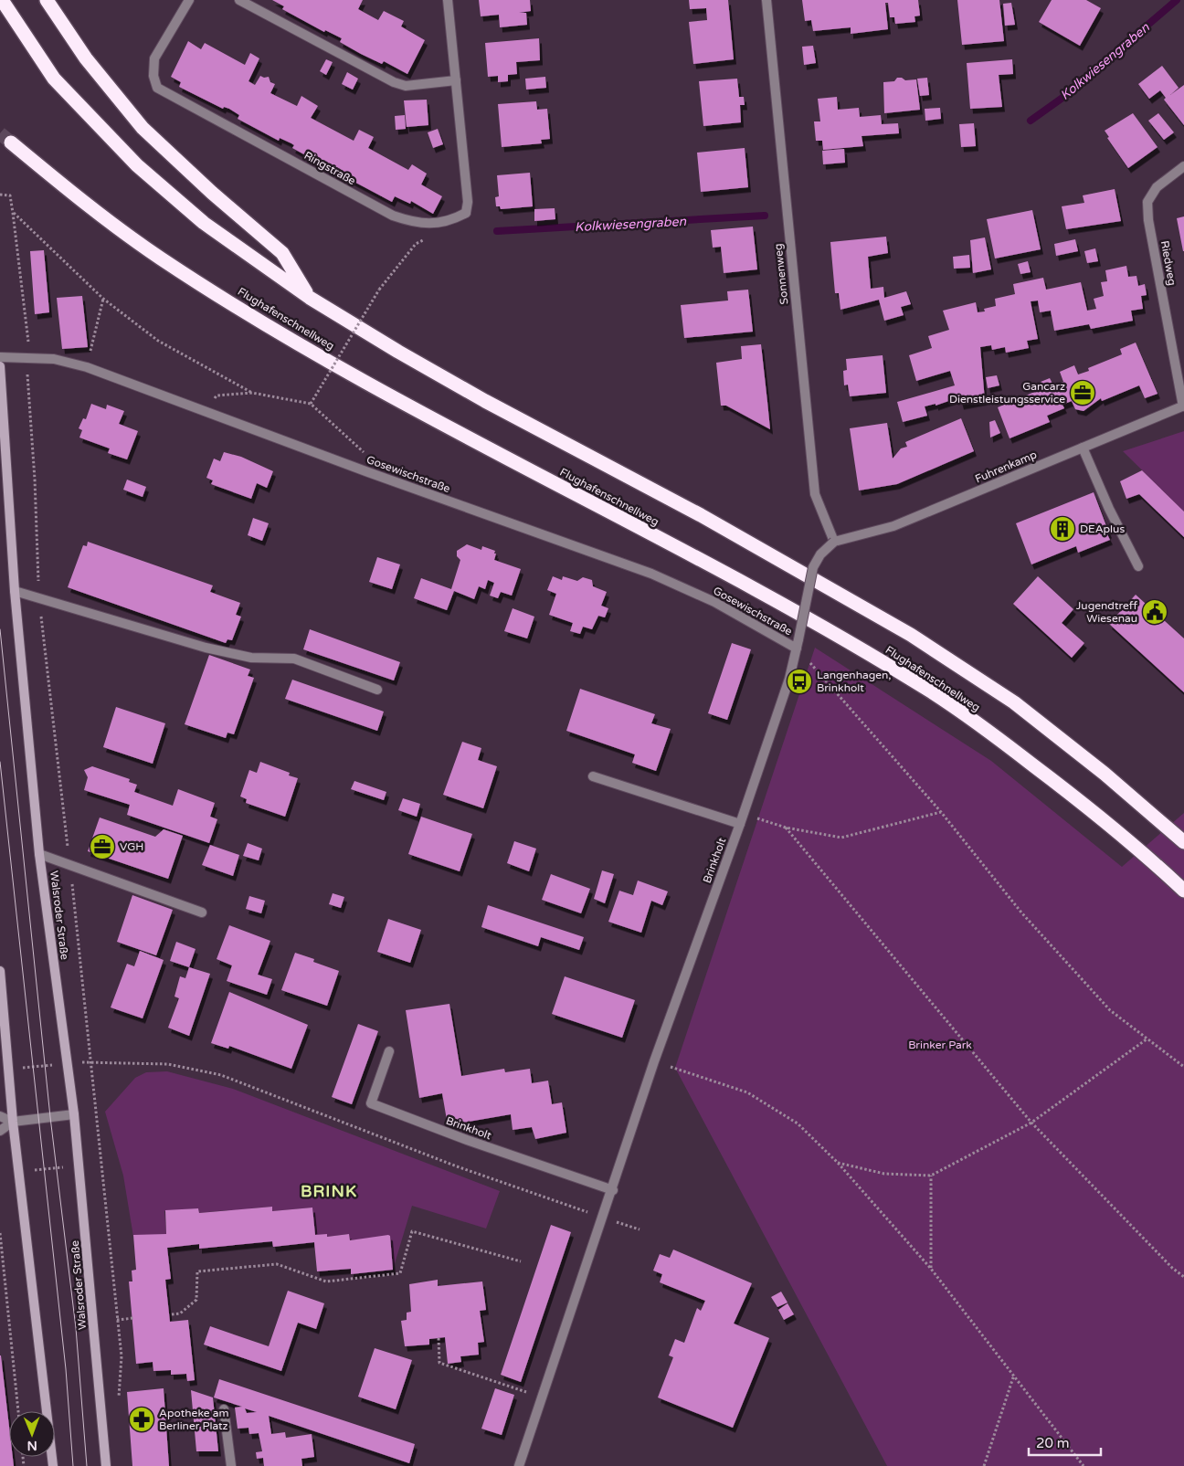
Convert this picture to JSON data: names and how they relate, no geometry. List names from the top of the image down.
{
  "streets": {
    "highway": ["Flughafenschnellweg"],
    "main road": ["Walsroder Straße"],
    "street": [
      "Ringstraße",
      "Riedweg",
      "Sonnenweg",
      "Fuhrenkamp",
      "Gosewischstraße",
      "Brinkholt"
    ]
  },
  "crossings": [
    ["Riedweg", "Fuhrenkamp"],
    ["Sonnenweg", "Fuhrenkamp"],
    ["Sonnenweg", "Brinkholt"],
    ["Fuhrenkamp", "Brinkholt"],
    ["Gosewischstraße", "Brinkholt"]
  ],
  "districts": ["BRINK"],
  "water": ["Kolkwiesengraben"],
  "parks": ["Brinker Park"],
  "places": {
    "office": ["Gancarz Dienstleistungsservice", "VGH"],
    "building": ["DEAplus"],
    "public building": ["Jugendtreff Wiesenau"],
    "bus stop": ["Langenhagen, Brinkholt"],
    "pharmacy": ["Apotheke am Berliner Platz"]
  },
  "scale_bar": "20 m",
  "north": "bottom"
}
